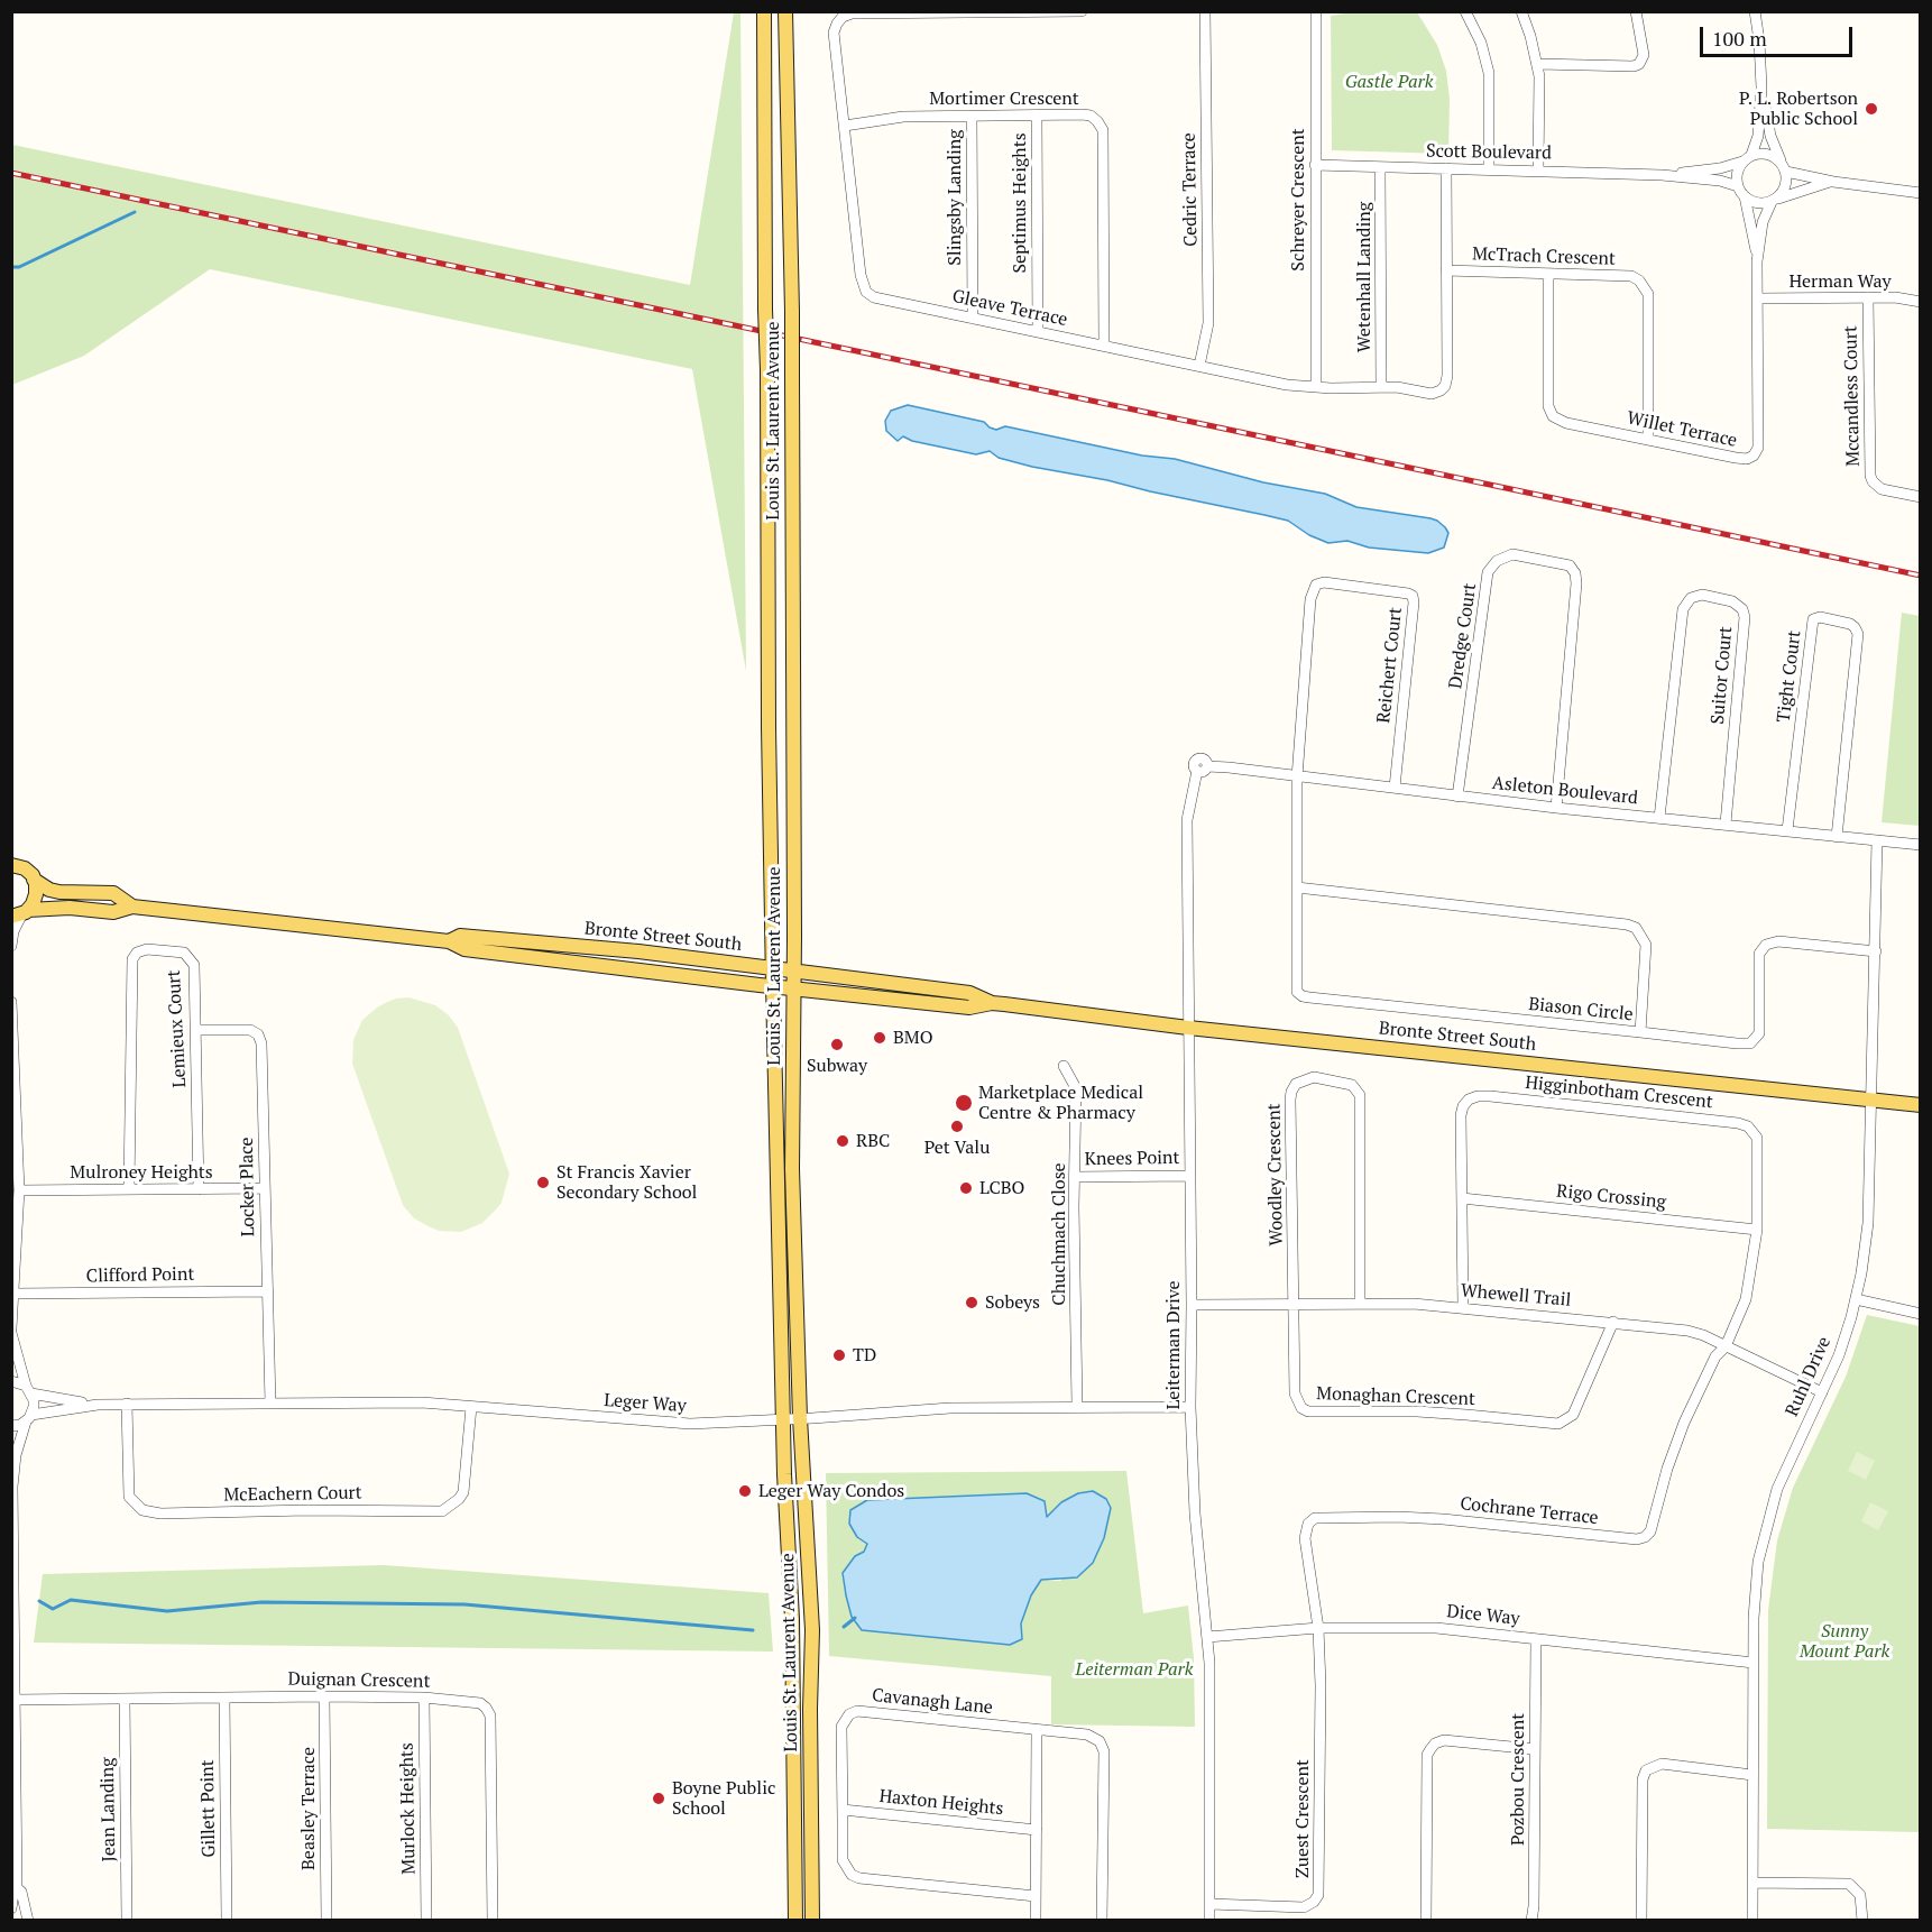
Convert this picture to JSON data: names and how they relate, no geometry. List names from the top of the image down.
{
  "streets": {
    "main road": ["Louis St. Laurent Avenue", "Bronte Street South"],
    "street": [
      "Mortimer Crescent",
      "Scott Boulevard",
      "Cedric Terrace",
      "Slingsby Landing",
      "Schreyer Crescent",
      "Septimus Heights",
      "McTrach Crescent",
      "Wetenhall Landing",
      "Herman Way",
      "Gleave Terrace",
      "Mccandless Court",
      "Willet Terrace",
      "Dredge Court",
      "Reichert Court",
      "Suitor Court",
      "Tight Court",
      "Asleton Boulevard",
      "Biason Circle",
      "Lemieux Court",
      "Higginbotham Crescent",
      "Knees Point",
      "Mulroney Heights",
      "Woodley Crescent",
      "Locker Place",
      "Rigo Crossing",
      "Chuchmach Close",
      "Clifford Point",
      "Whewell Trail",
      "Leiterman Drive",
      "Ruhl Drive",
      "Monaghan Crescent",
      "Leger Way",
      "McEachern Court",
      "Cochrane Terrace",
      "Dice Way",
      "Duignan Crescent",
      "Cavanagh Lane",
      "Pozbou Crescent",
      "Haxton Heights",
      "Gillett Point",
      "Beasley Terrace",
      "Murlock Heights",
      "Jean Landing",
      "Zuest Crescent"
    ]
  },
  "crossings": [
    ["Mortimer Crescent", "Slingsby Landing"],
    ["Mortimer Crescent", "Septimus Heights"],
    ["Mortimer Crescent", "Gleave Terrace"],
    ["Scott Boulevard", "Schreyer Crescent"],
    ["Scott Boulevard", "Wetenhall Landing"],
    ["Scott Boulevard", "Gleave Terrace"],
    ["Scott Boulevard", "Willet Terrace"],
    ["Cedric Terrace", "Gleave Terrace"],
    ["Slingsby Landing", "Gleave Terrace"],
    ["Schreyer Crescent", "Gleave Terrace"],
    ["Septimus Heights", "Gleave Terrace"],
    ["McTrach Crescent", "Gleave Terrace"],
    ["McTrach Crescent", "Willet Terrace"],
    ["Wetenhall Landing", "Gleave Terrace"],
    ["Herman Way", "Mccandless Court"],
    ["Herman Way", "Willet Terrace"],
    ["Louis St. Laurent Avenue", "Bronte Street South"],
    ["Louis St. Laurent Avenue", "Leger Way"],
    ["Dredge Court", "Asleton Boulevard"],
    ["Reichert Court", "Asleton Boulevard"],
    ["Reichert Court", "Biason Circle"],
    ["Suitor Court", "Asleton Boulevard"],
    ["Tight Court", "Asleton Boulevard"],
    ["Asleton Boulevard", "Biason Circle"],
    ["Asleton Boulevard", "Leiterman Drive"],
    ["Asleton Boulevard", "Ruhl Drive"],
    ["Bronte Street South", "Leiterman Drive"],
    ["Bronte Street South", "Ruhl Drive"],
    ["Lemieux Court", "Mulroney Heights"],
    ["Lemieux Court", "Locker Place"],
    ["Higginbotham Crescent", "Rigo Crossing"],
    ["Higginbotham Crescent", "Whewell Trail"],
    ["Higginbotham Crescent", "Cochrane Terrace"],
    ["Knees Point", "Chuchmach Close"],
    ["Knees Point", "Leiterman Drive"],
    ["Mulroney Heights", "Locker Place"],
    ["Woodley Crescent", "Whewell Trail"],
    ["Woodley Crescent", "Monaghan Crescent"],
    ["Locker Place", "Clifford Point"],
    ["Locker Place", "Leger Way"],
    ["Chuchmach Close", "Leger Way"],
    ["Whewell Trail", "Leiterman Drive"],
    ["Whewell Trail", "Ruhl Drive"],
    ["Whewell Trail", "Monaghan Crescent"],
    ["Whewell Trail", "Cochrane Terrace"],
    ["Leiterman Drive", "Leger Way"],
    ["Leiterman Drive", "Dice Way"],
    ["Leiterman Drive", "Zuest Crescent"],
    ["Ruhl Drive", "Dice Way"],
    ["Leger Way", "McEachern Court"],
    ["Cochrane Terrace", "Dice Way"],
    ["Cochrane Terrace", "Zuest Crescent"],
    ["Dice Way", "Pozbou Crescent"],
    ["Dice Way", "Zuest Crescent"],
    ["Duignan Crescent", "Gillett Point"],
    ["Duignan Crescent", "Beasley Terrace"],
    ["Duignan Crescent", "Murlock Heights"],
    ["Duignan Crescent", "Jean Landing"],
    ["Cavanagh Lane", "Haxton Heights"]
  ],
  "parks": ["Gastle Park", "Sunny Mount Park", "Leiterman Park"],
  "places": [
    "P. L. Robertson Public School",
    "BMO",
    "Subway",
    "Marketplace Medical Centre & Pharmacy",
    "Pet Valu",
    "RBC",
    "St Francis Xavier Secondary School",
    "LCBO",
    "Sobeys",
    "TD",
    "Leger Way Condos",
    "Boyne Public School"
  ],
  "scale_bar": "100 m"
}
